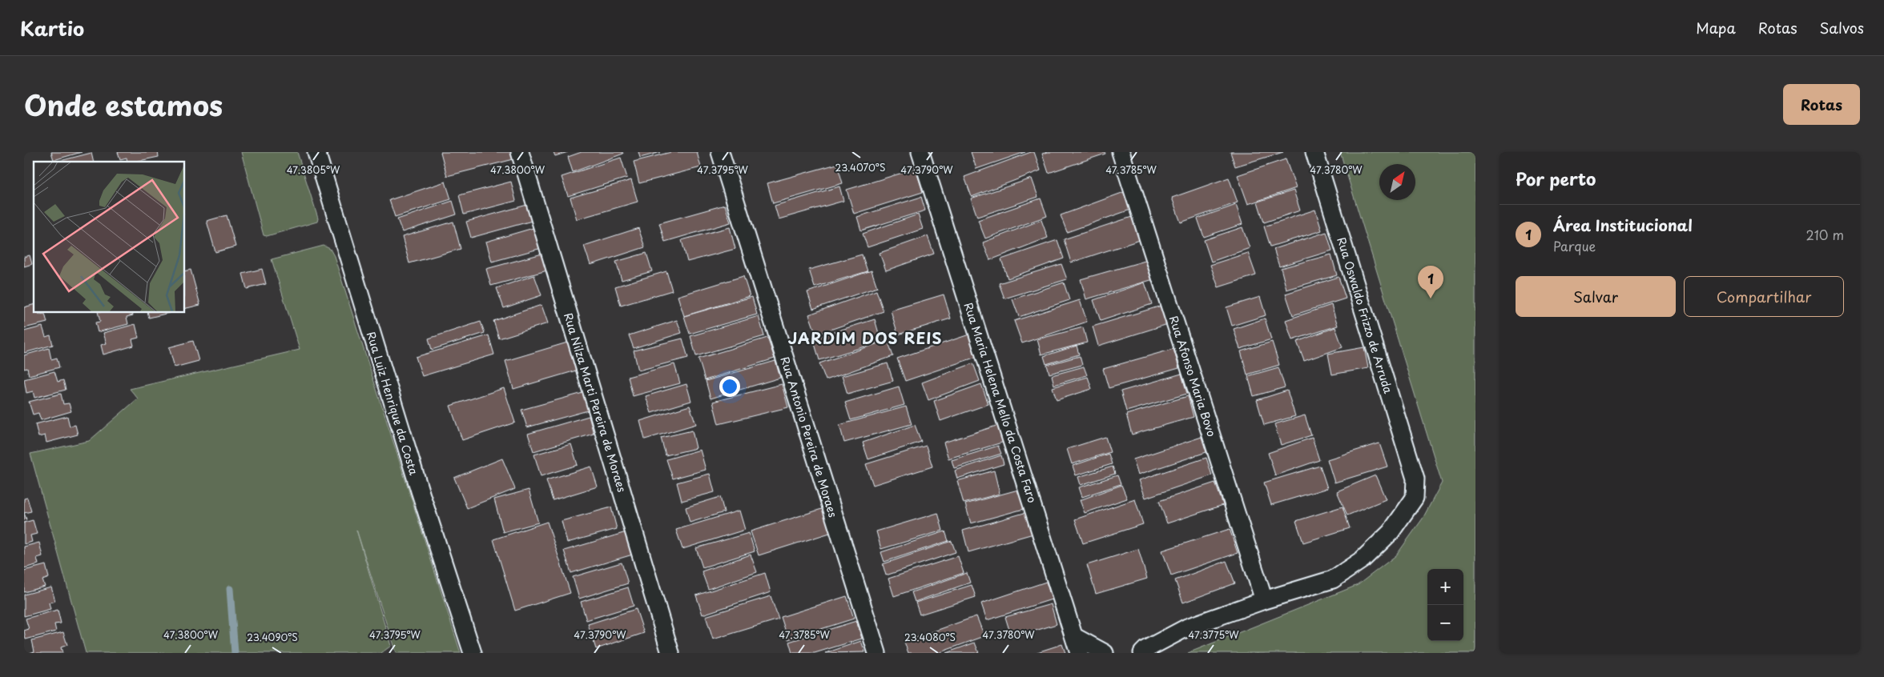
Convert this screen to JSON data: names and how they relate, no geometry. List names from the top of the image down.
{
  "streets": {
    "street": [
      "Rua Oswaldo Frizzo de Arruda",
      "Rua Afonso Maria Bovo",
      "Rua Nilza Marti Pereira de Moraes",
      "Rua Maria Helena Mello da Costa Faro",
      "Rua Luiz Henrique da Costa",
      "Rua Antonio Pereira de Moraes"
    ]
  },
  "crossings": [
    ["Rua Oswaldo Frizzo de Arruda", "Rua Afonso Maria Bovo"]
  ],
  "districts": ["JARDIM DOS REIS"],
  "north": "top right",
  "page": {
    "header": "Kartio",
    "nav": ["Mapa", "Rotas", "Salvos"],
    "title": "Onde estamos",
    "buttons": [
      "Rotas",
      ["Salvar", "Compartilhar"]
    ],
    "heading": "Por perto",
    "list": [
      {
        "mark": "1",
        "name": "Área Institucional",
        "note": "Parque",
        "value": "210 m"
      }
    ],
    "pins": "1",
    "map_buttons": ["+", "−"]
  },
  "coordinates": [
    "23.4070°S",
    "47.3805°W",
    "47.3800°W",
    "47.3795°W",
    "47.3790°W",
    "47.3785°W",
    "47.3780°W",
    "47.3775°W",
    "23.4090°S",
    "23.4080°S"
  ]
}
